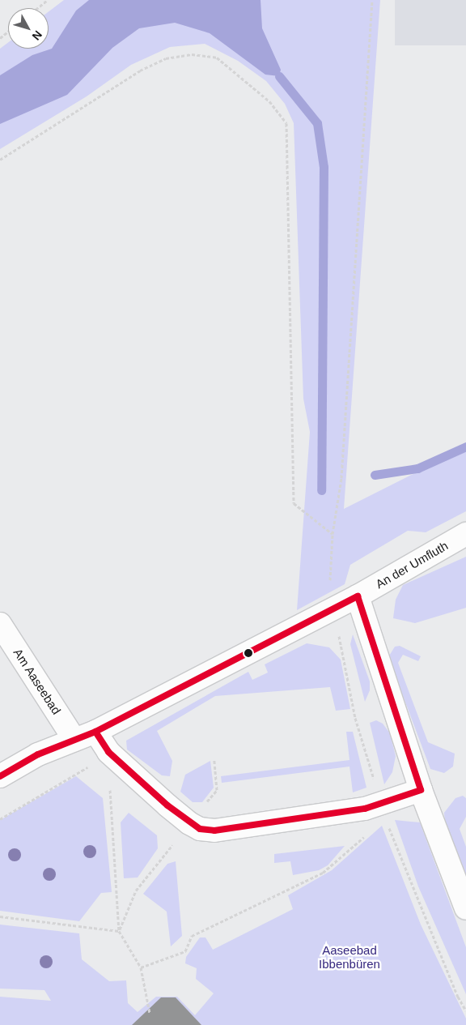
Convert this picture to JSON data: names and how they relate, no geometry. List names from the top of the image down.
{
  "streets": {
    "street": ["An der Umfluth", "Am Aaseebad"]
  },
  "crossings": [
    ["An der Umfluth", "Am Aaseebad"]
  ],
  "parks": ["Aaseebad Ibbenbüren"],
  "north": "bottom right"
}
